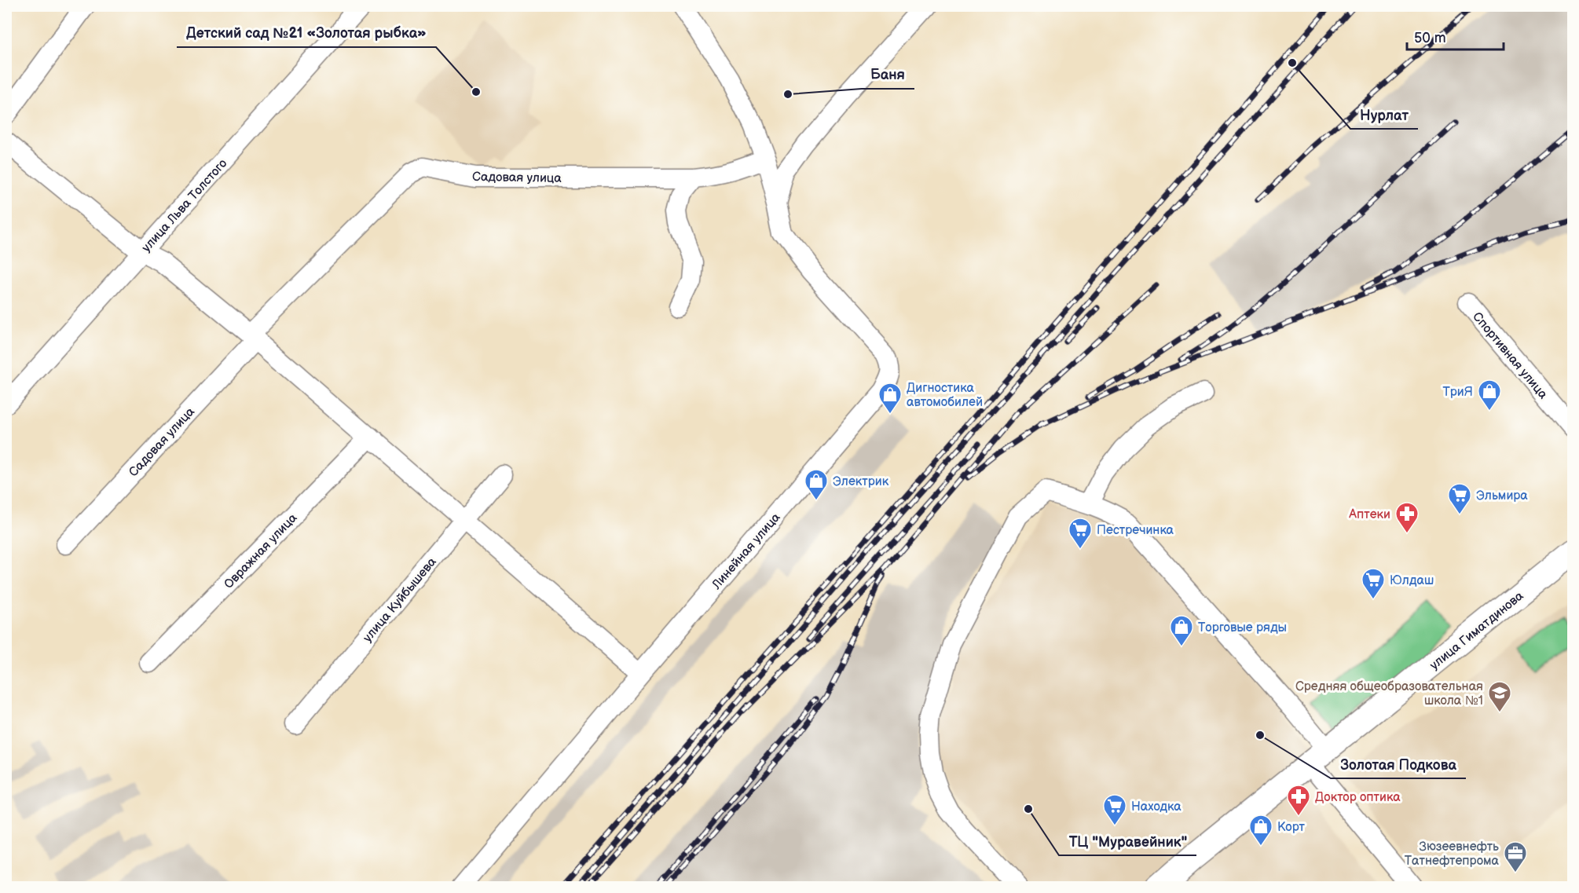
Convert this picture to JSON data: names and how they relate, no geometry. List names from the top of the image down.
{
  "streets": {
    "main road": ["улица Гиматдинова"],
    "street": [
      "Садовая улица",
      "улица Льва Толстого",
      "Спортивная улица",
      "Овражная улица",
      "Линейная улица",
      "улица Куйбышева"
    ]
  },
  "crossings": [
    ["Садовая улица", "Линейная улица"]
  ],
  "places": {
    "other": [
      "Нурлат",
      "Детский сад №21 «Золотая рыбка»",
      "Баня",
      "Золотая Подкова",
      "ТЦ \"Муравейник\""
    ],
    "shop": [
      "ТриЯ",
      "Дигностика автомобилей",
      "Электрик",
      "Торговые ряды",
      "Корт"
    ],
    "supermarket": [
      "Эльмира",
      "Пестречинка",
      "Юлдаш",
      "Находка"
    ],
    "pharmacy": ["Аптеки", "Доктор оптика"],
    "school or university": ["Средняя общеобразовательная школа №1"],
    "office": ["Зюзеевнефть Татнефтепрома"]
  },
  "scale_bar": "50 m"
}
